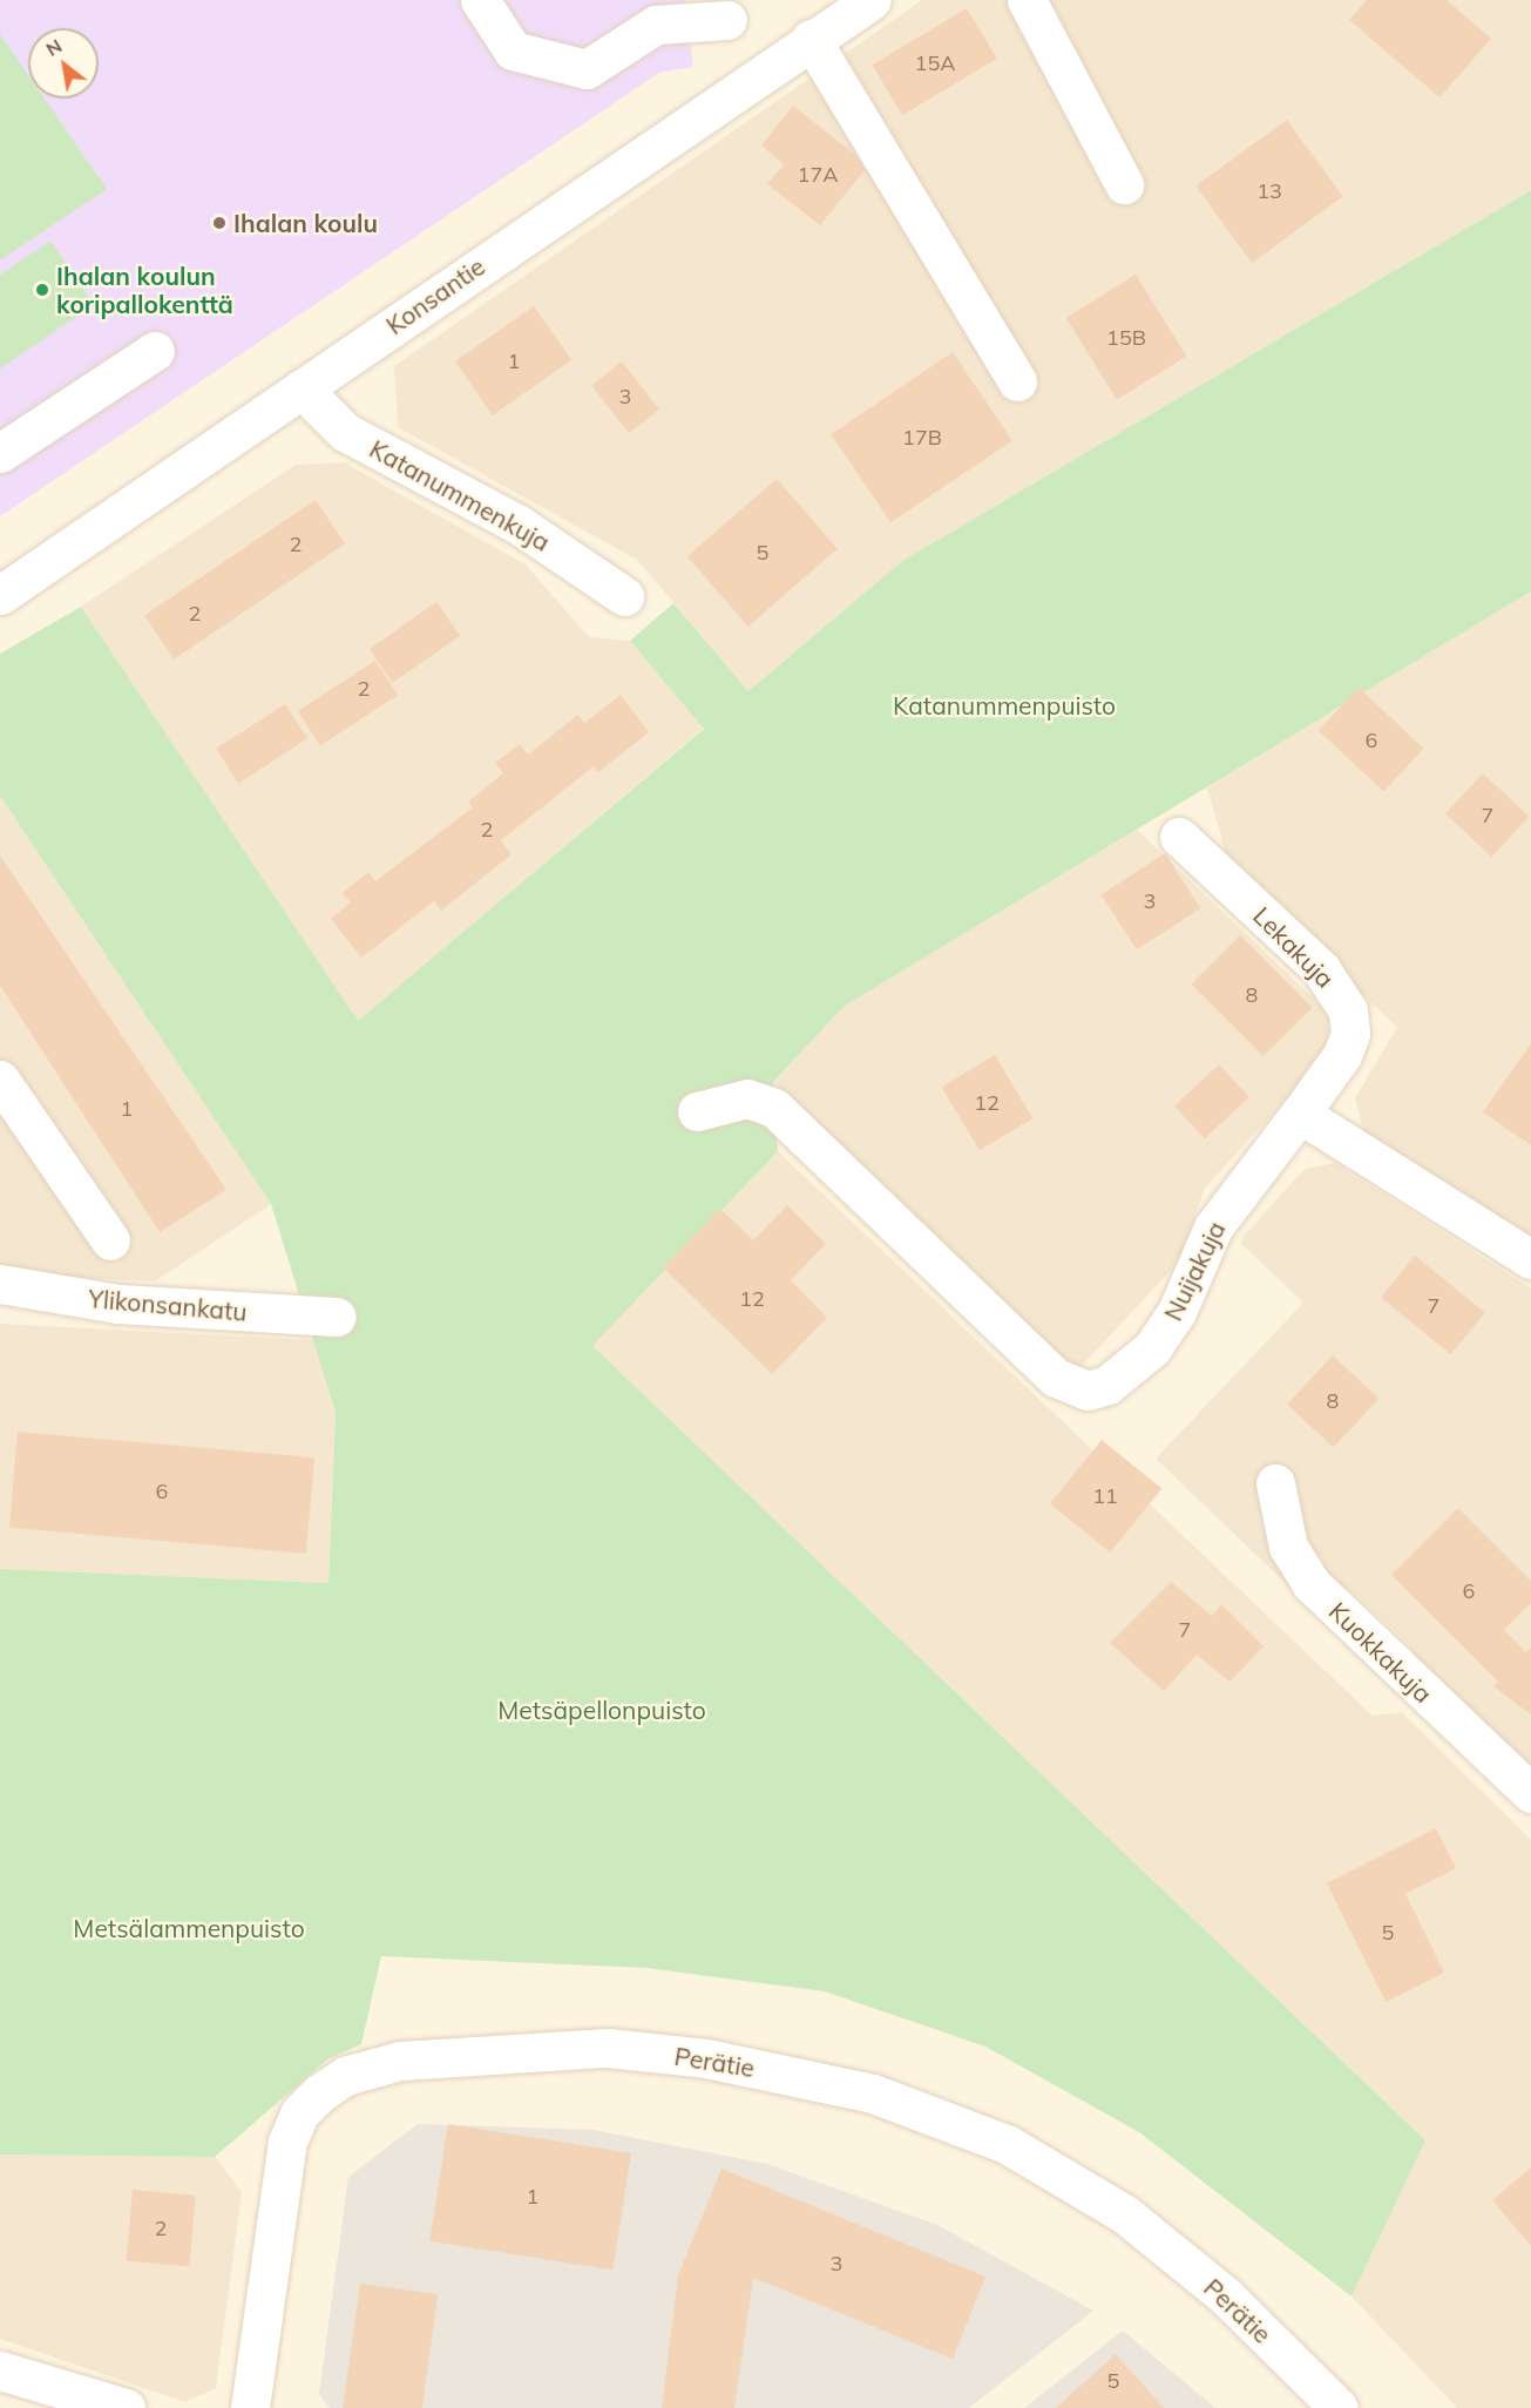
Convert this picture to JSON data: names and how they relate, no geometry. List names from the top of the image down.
{
  "streets": {
    "street": [
      "Konsantie",
      "Katanummenkuja",
      "Lekakuja",
      "Nuijakuja",
      "Ylikonsankatu",
      "Kuokkakuja",
      "Perätie"
    ]
  },
  "crossings": [
    ["Konsantie", "Katanummenkuja"],
    ["Lekakuja", "Nuijakuja"]
  ],
  "parks": ["Katanummenpuisto", "Metsäpellonpuisto", "Metsälammenpuisto"],
  "places": ["Ihalan koulu", "Ihalan koulun koripallokenttä"],
  "house_numbers": [
    "15A",
    "17A",
    "13",
    "15B",
    "1",
    "3",
    "17B",
    "2",
    "5",
    "2",
    "2",
    "6",
    "7",
    "2",
    "3",
    "8",
    "12",
    "1",
    "12",
    "7",
    "8",
    "6",
    "11",
    "6",
    "7",
    "5",
    "1",
    "2",
    "3",
    "5"
  ],
  "north": "top left"
}
